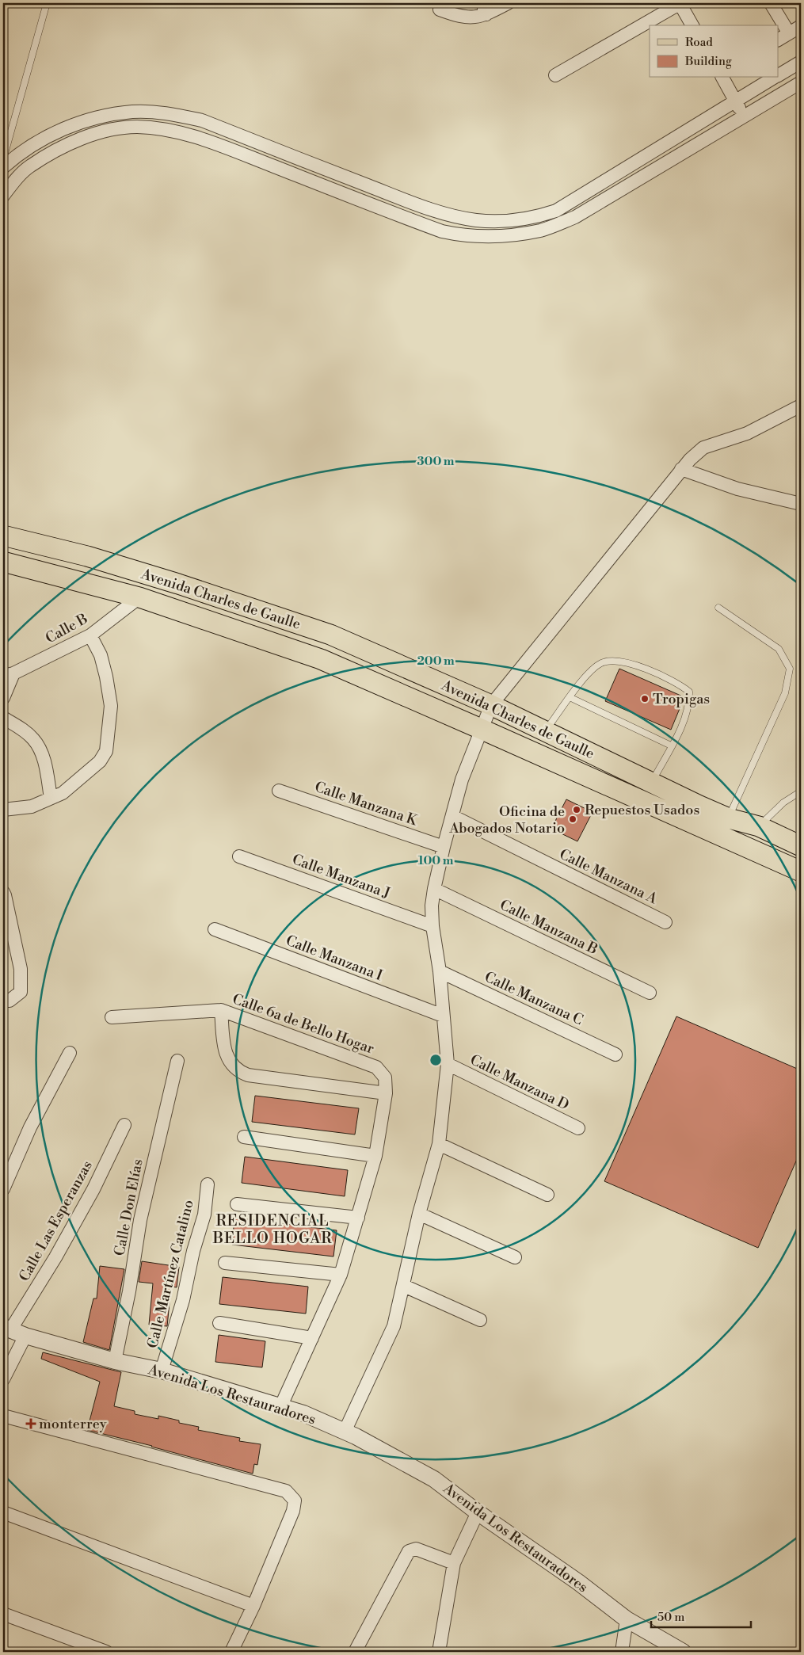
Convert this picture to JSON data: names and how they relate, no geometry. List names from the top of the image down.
{
  "streets": {
    "main road": ["Avenida Charles de Gaulle"],
    "street": [
      "Calle B",
      "Calle Manzana K",
      "Calle Manzana J",
      "Calle Manzana A",
      "Calle Manzana B",
      "Calle Manzana I",
      "Calle Manzana C",
      "Calle 6a de Bello Hogar",
      "Calle Manzana D",
      "Calle Don Elías",
      "Calle Las Esperanzas",
      "Calle Martínez Catalino",
      "Avenida Los Restauradores"
    ]
  },
  "crossings": [
    ["Avenida Charles de Gaulle", "Calle B"],
    ["Calle Don Elías", "Avenida Los Restauradores"],
    ["Calle Las Esperanzas", "Avenida Los Restauradores"],
    ["Calle Martínez Catalino", "Avenida Los Restauradores"]
  ],
  "districts": ["RESIDENCIAL BELLO HOGAR"],
  "places": {
    "other": ["Tropigas", "Repuestos Usados", "Oficina de Abogados Notario"],
    "health": ["monterrey"]
  },
  "legend": ["Road", "Building"],
  "scale_bar": "50 m",
  "rings": ["300 m", "200 m", "100 m"]
}
